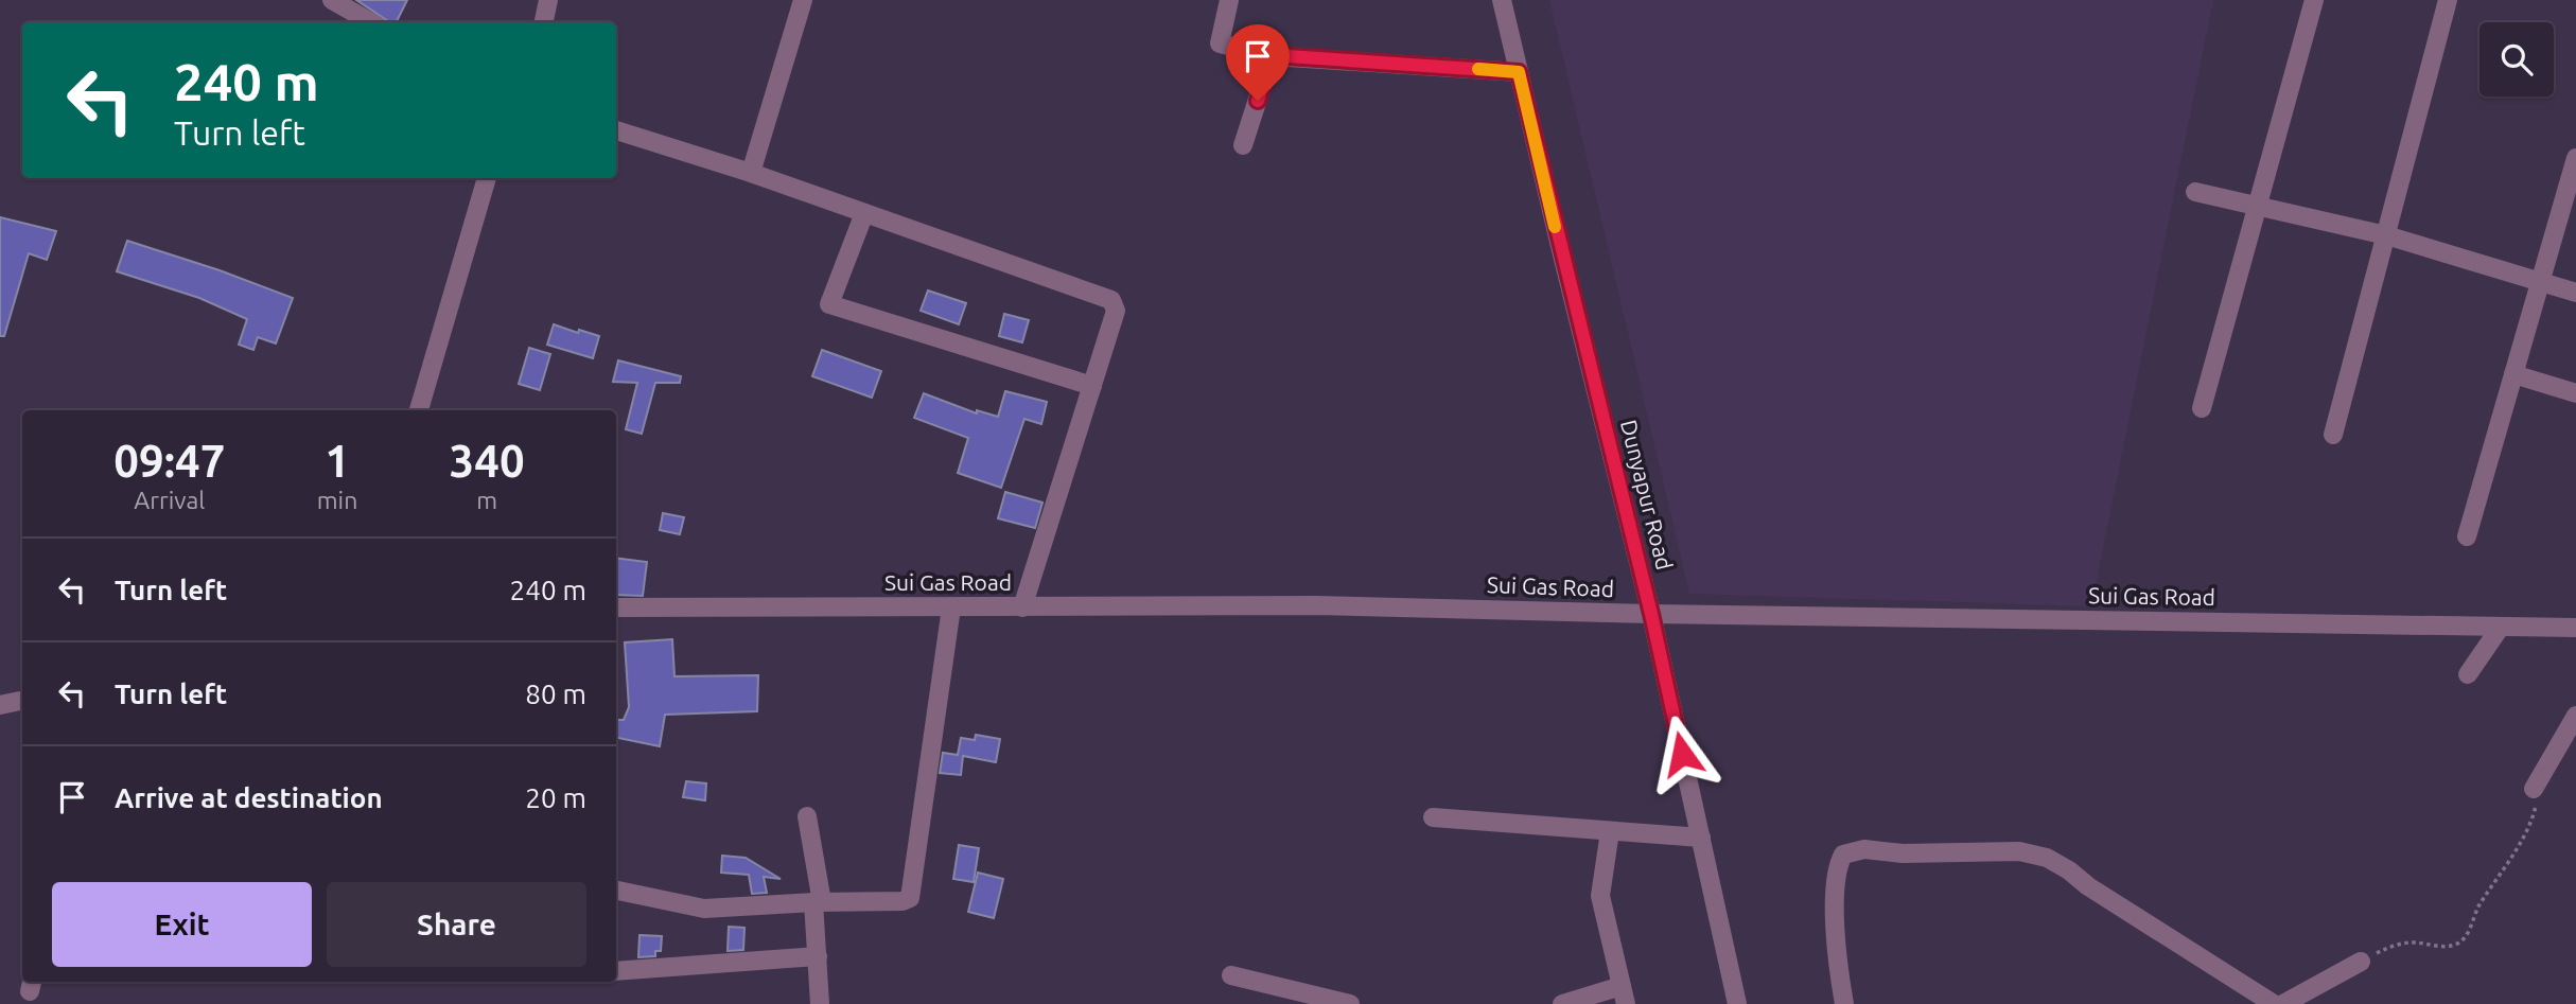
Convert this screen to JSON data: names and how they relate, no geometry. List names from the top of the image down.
{
  "streets": {
    "street": ["Dunyapur Road", "Sui Gas Road"]
  },
  "crossings": [
    ["Dunyapur Road", "Sui Gas Road"]
  ],
  "page": {
    "turn": ["240 m", "Turn left"],
    "eta": [
      "09:47",
      "Arrival",
      "1",
      "min",
      "340",
      "m"
    ],
    "list": [
      {
        "name": "Turn left",
        "value": "240 m"
      },
      {
        "name": "Turn left",
        "value": "80 m"
      },
      {
        "name": "Arrive at destination",
        "value": "20 m"
      }
    ],
    "buttons": ["Exit", "Share"]
  }
}
